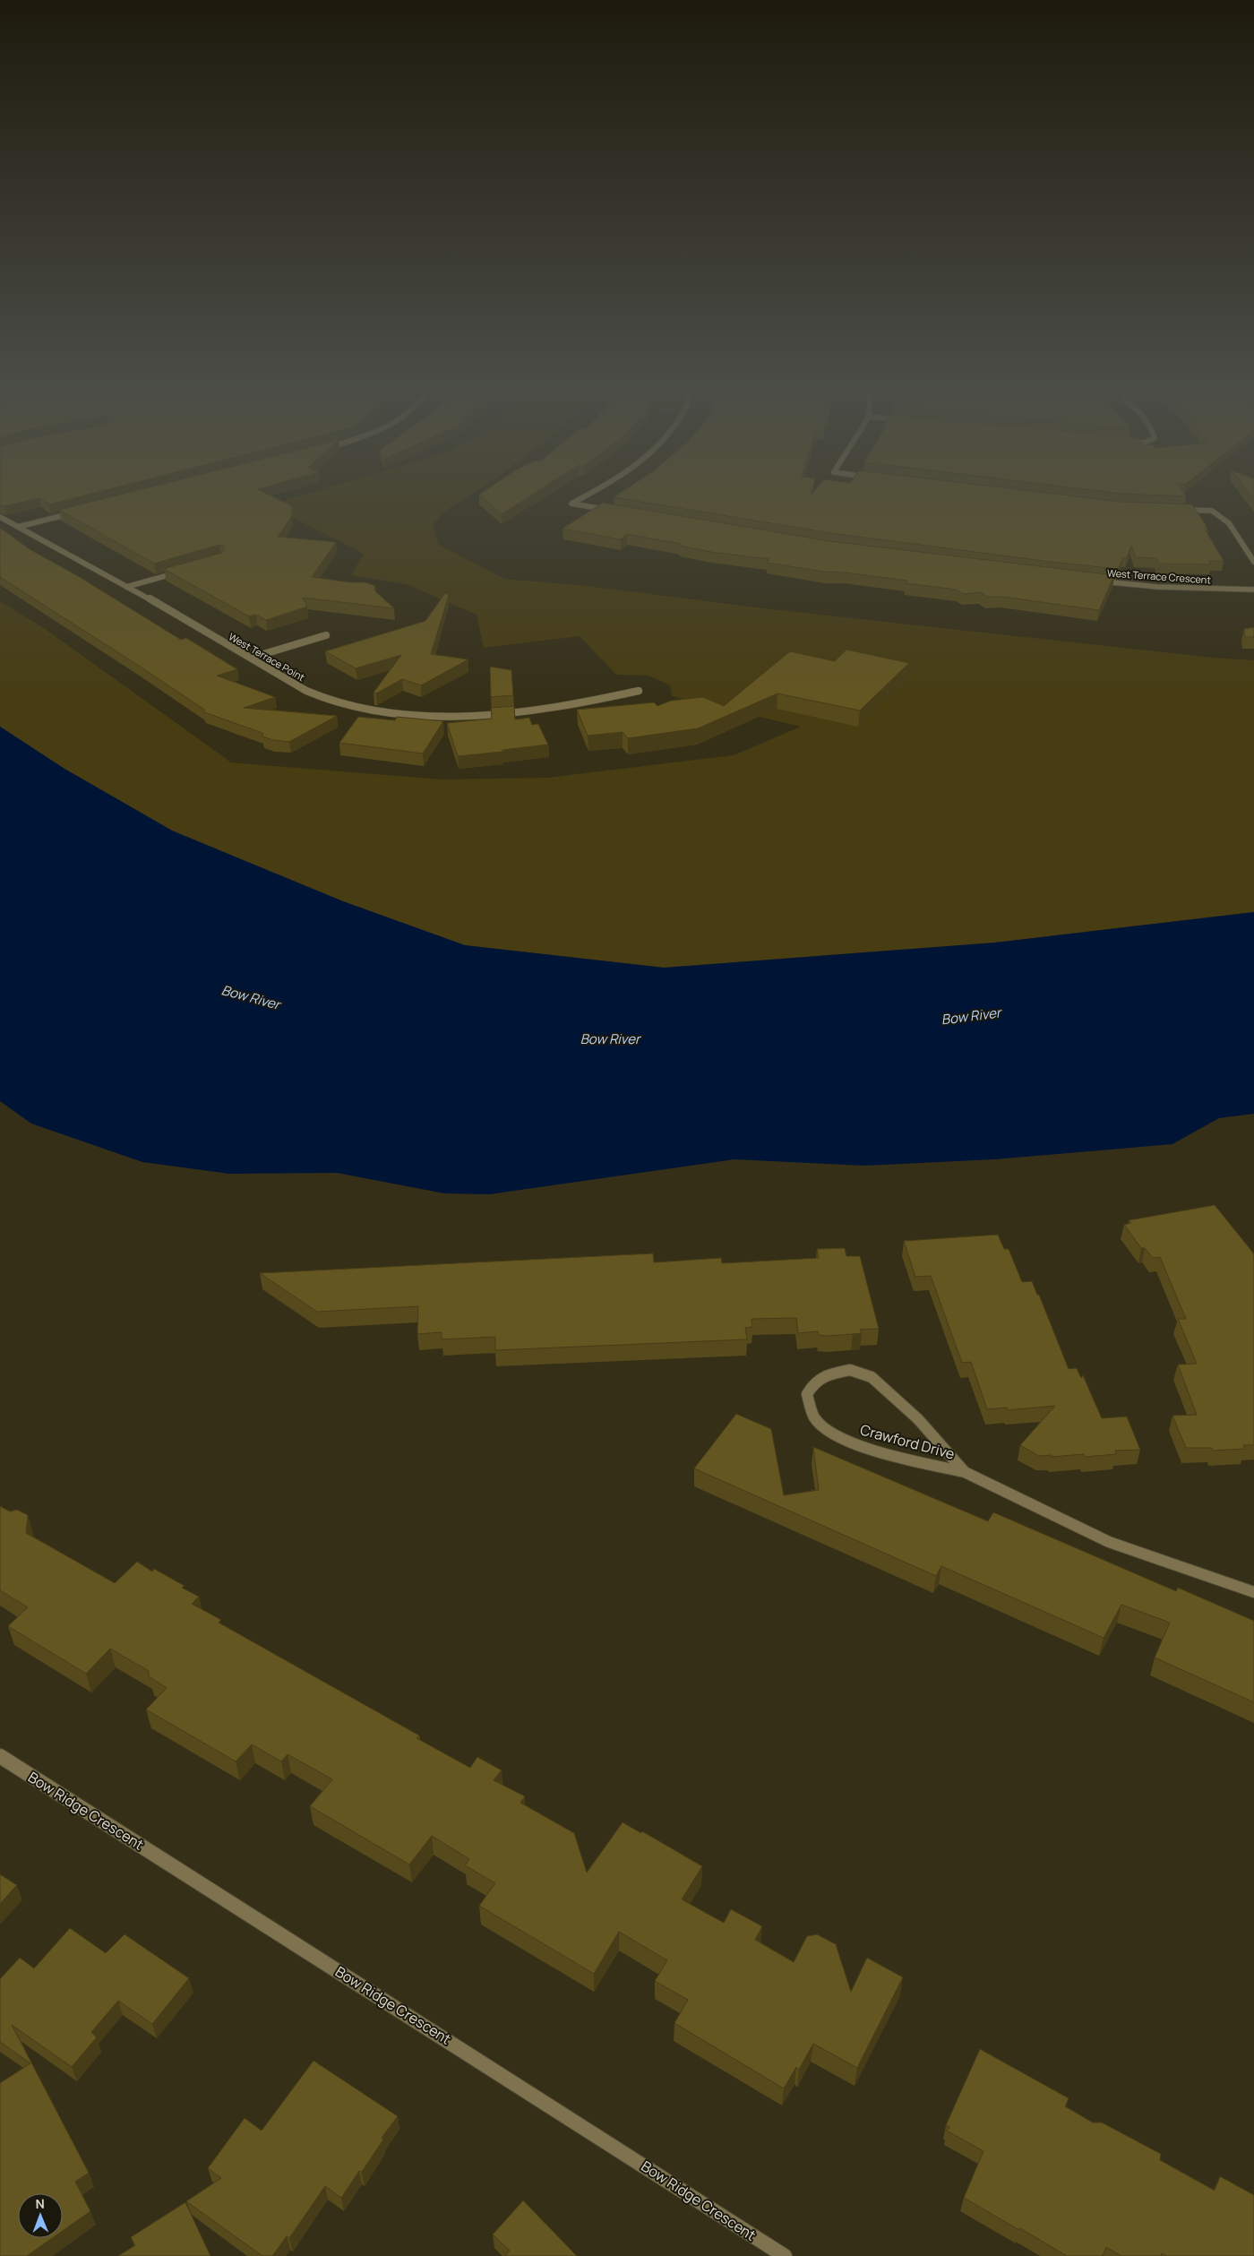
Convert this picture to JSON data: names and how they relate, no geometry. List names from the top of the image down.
{
  "streets": {
    "street": [
      "West Terrace Crescent",
      "West Terrace Point",
      "Crawford Drive",
      "Bow Ridge Crescent"
    ]
  },
  "water": ["Bow River"],
  "north": "top"
}
